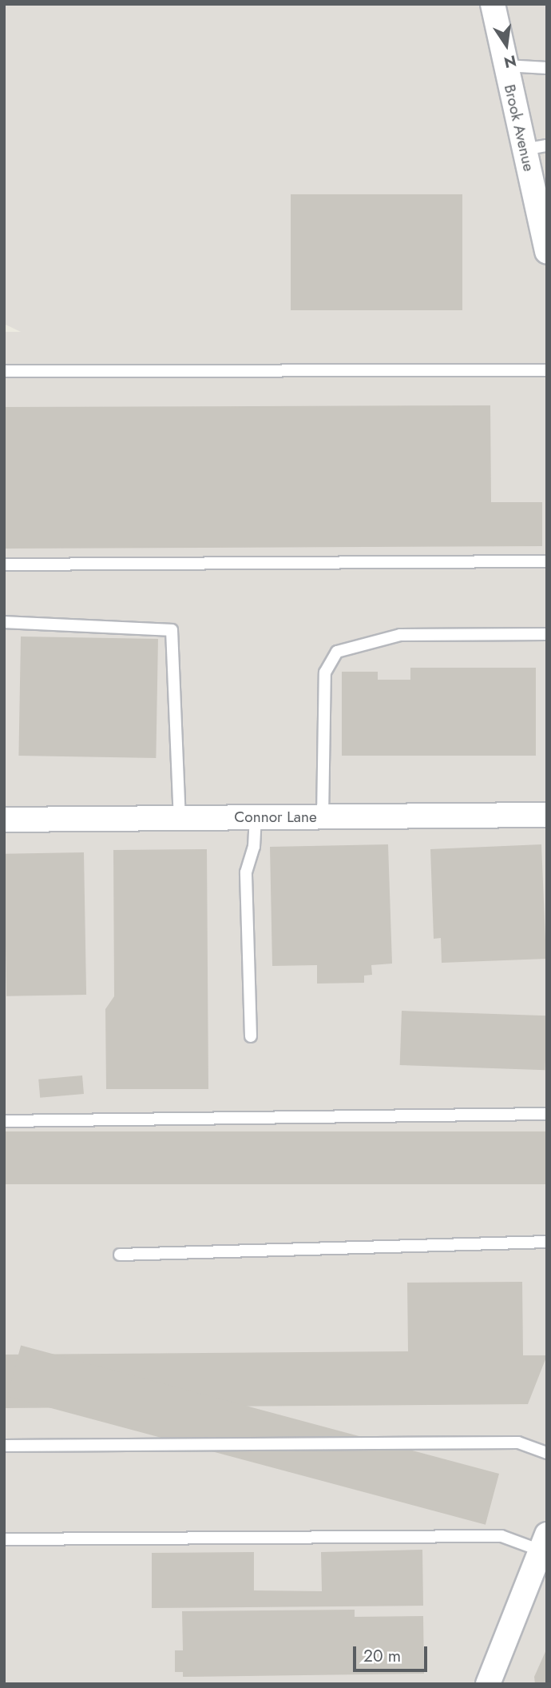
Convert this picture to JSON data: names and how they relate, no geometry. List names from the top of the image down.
{
  "streets": {
    "street": ["Brook Avenue", "Connor Lane"]
  },
  "scale_bar": "20 m",
  "north": "bottom"
}
